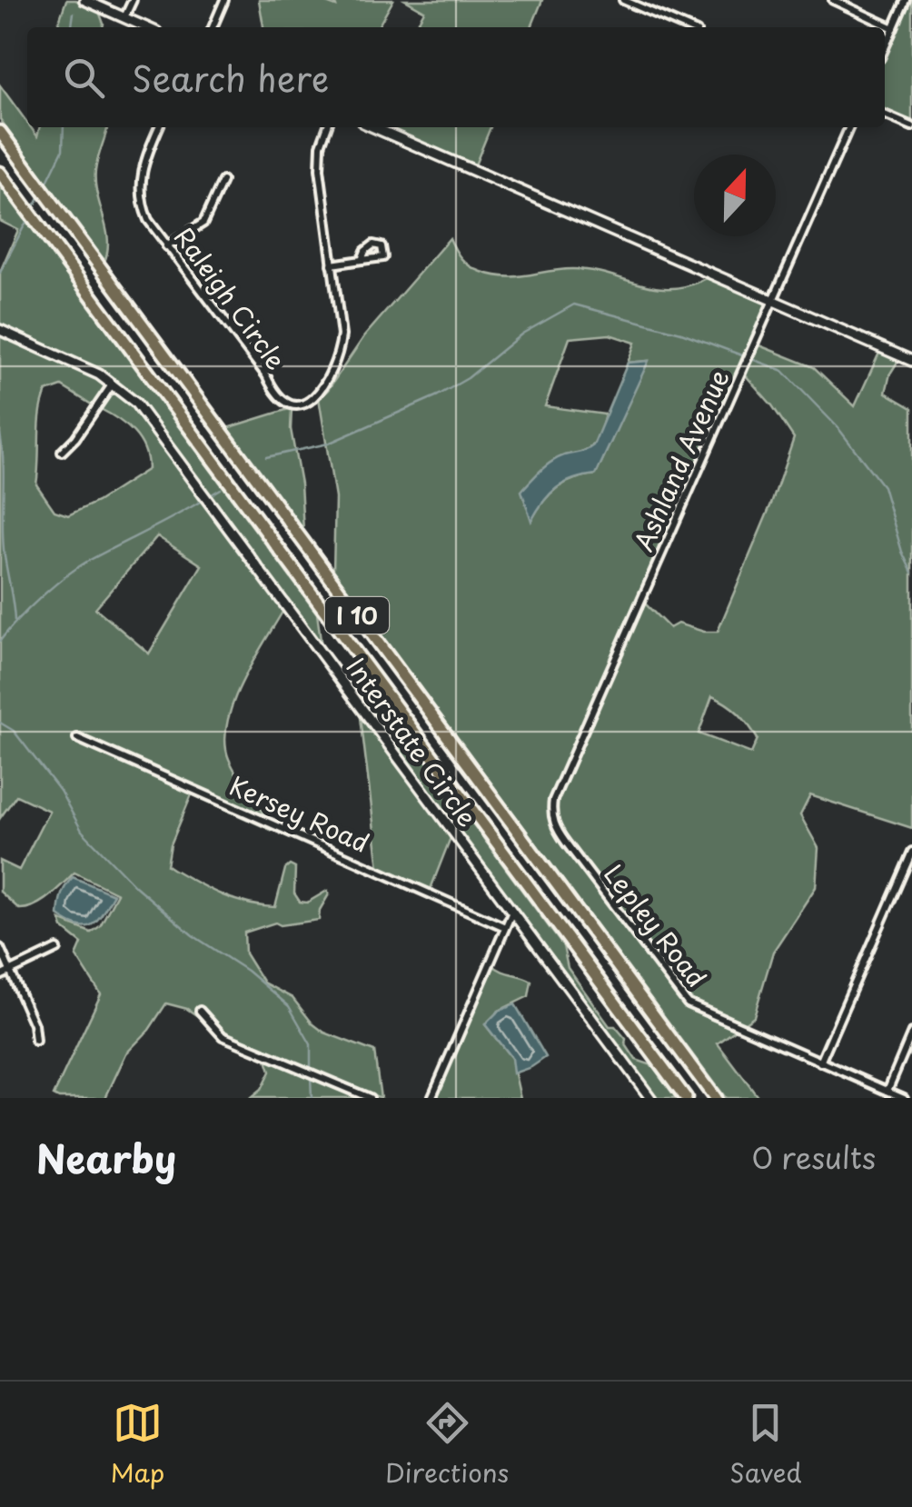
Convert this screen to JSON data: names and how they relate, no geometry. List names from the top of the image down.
{
  "streets": {
    "highway": ["I 10"],
    "street": [
      "Raleigh Circle",
      "Ashland Avenue",
      "Interstate Circle",
      "Kersey Road",
      "Lepley Road"
    ]
  },
  "crossings": [
    ["Ashland Avenue", "Lepley Road"]
  ],
  "north": "top",
  "page": {
    "search": "Search here",
    "heading": ["Nearby", "0 results"],
    "nav": ["Map", "Directions", "Saved"]
  }
}
